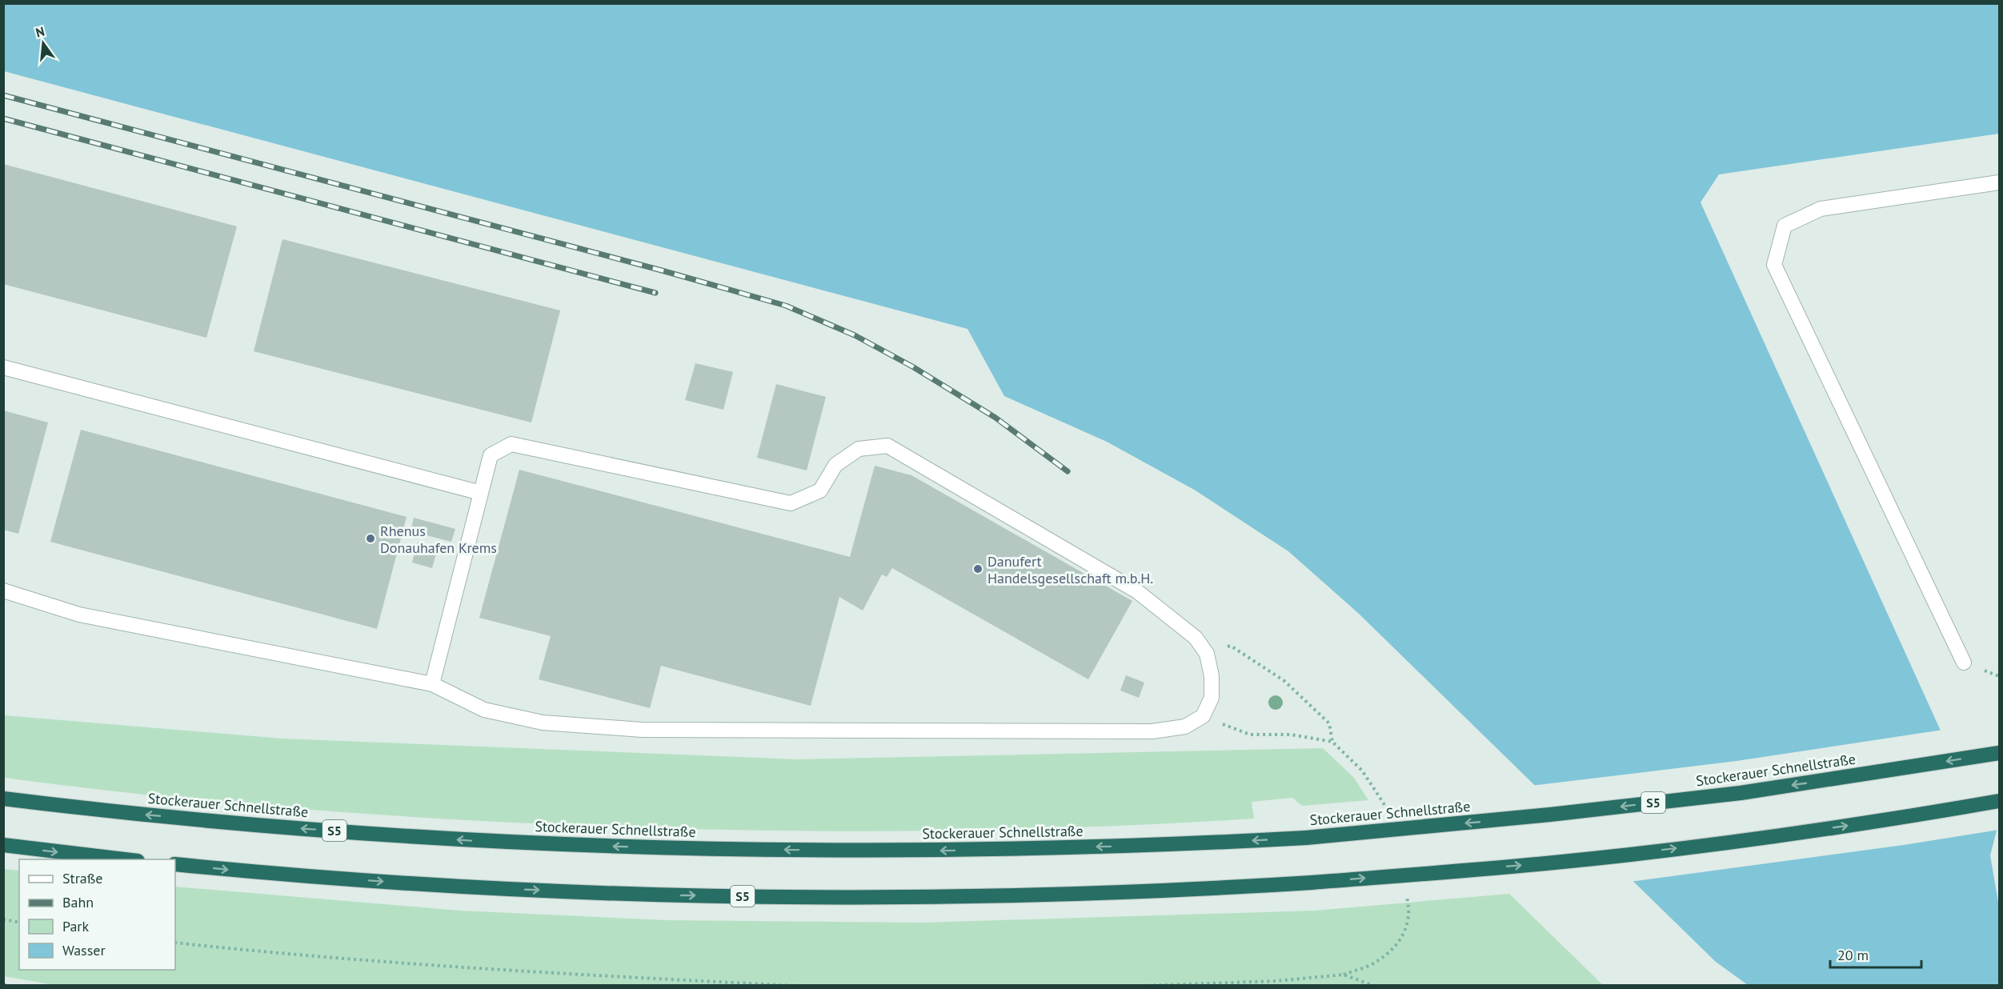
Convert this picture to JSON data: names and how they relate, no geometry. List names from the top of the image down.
{
  "streets": {
    "highway": ["Stockerauer Schnellstraße", "S5"]
  },
  "places": ["Rhenus Donauhafen Krems", "Danufert Handelsgesellschaft m.b.H."],
  "legend": [
    "Straße",
    "Bahn",
    "Park",
    "Wasser"
  ],
  "scale_bar": "20 m",
  "north": "top"
}
